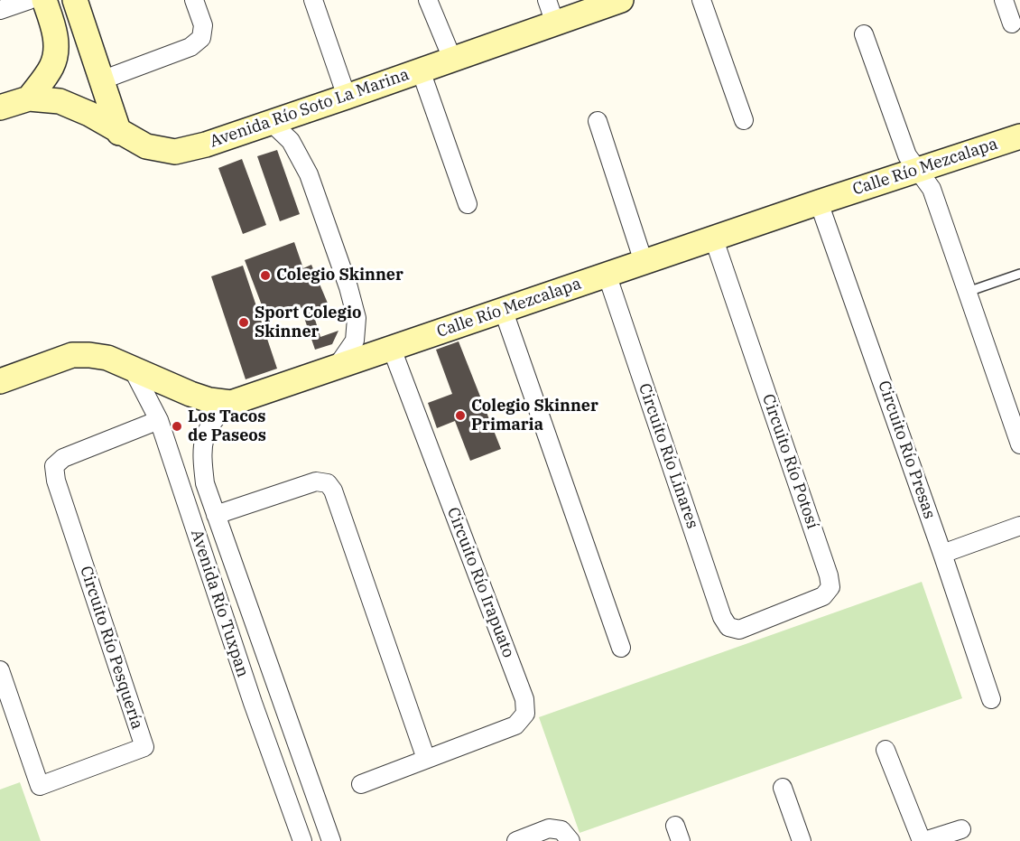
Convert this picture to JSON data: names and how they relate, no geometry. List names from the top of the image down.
{
  "streets": {
    "street": [
      "Avenida Río Soto La Marina",
      "Calle Río Mezcalapa",
      "Circuito Río Presas",
      "Circuito Río Linares",
      "Circuito Río Potosí",
      "Circuito Río Irapuato",
      "Avenida Río Tuxpan",
      "Circuito Río Pesquería"
    ]
  },
  "crossings": [
    ["Calle Río Mezcalapa", "Circuito Río Presas"],
    ["Calle Río Mezcalapa", "Circuito Río Linares"],
    ["Calle Río Mezcalapa", "Circuito Río Potosí"],
    ["Calle Río Mezcalapa", "Circuito Río Irapuato"],
    ["Calle Río Mezcalapa", "Avenida Río Tuxpan"],
    ["Circuito Río Linares", "Circuito Río Potosí"],
    ["Avenida Río Tuxpan", "Circuito Río Pesquería"]
  ],
  "places": [
    "Colegio Skinner",
    "Sport Colegio Skinner",
    "Colegio Skinner Primaria",
    "Los Tacos de Paseos"
  ]
}
